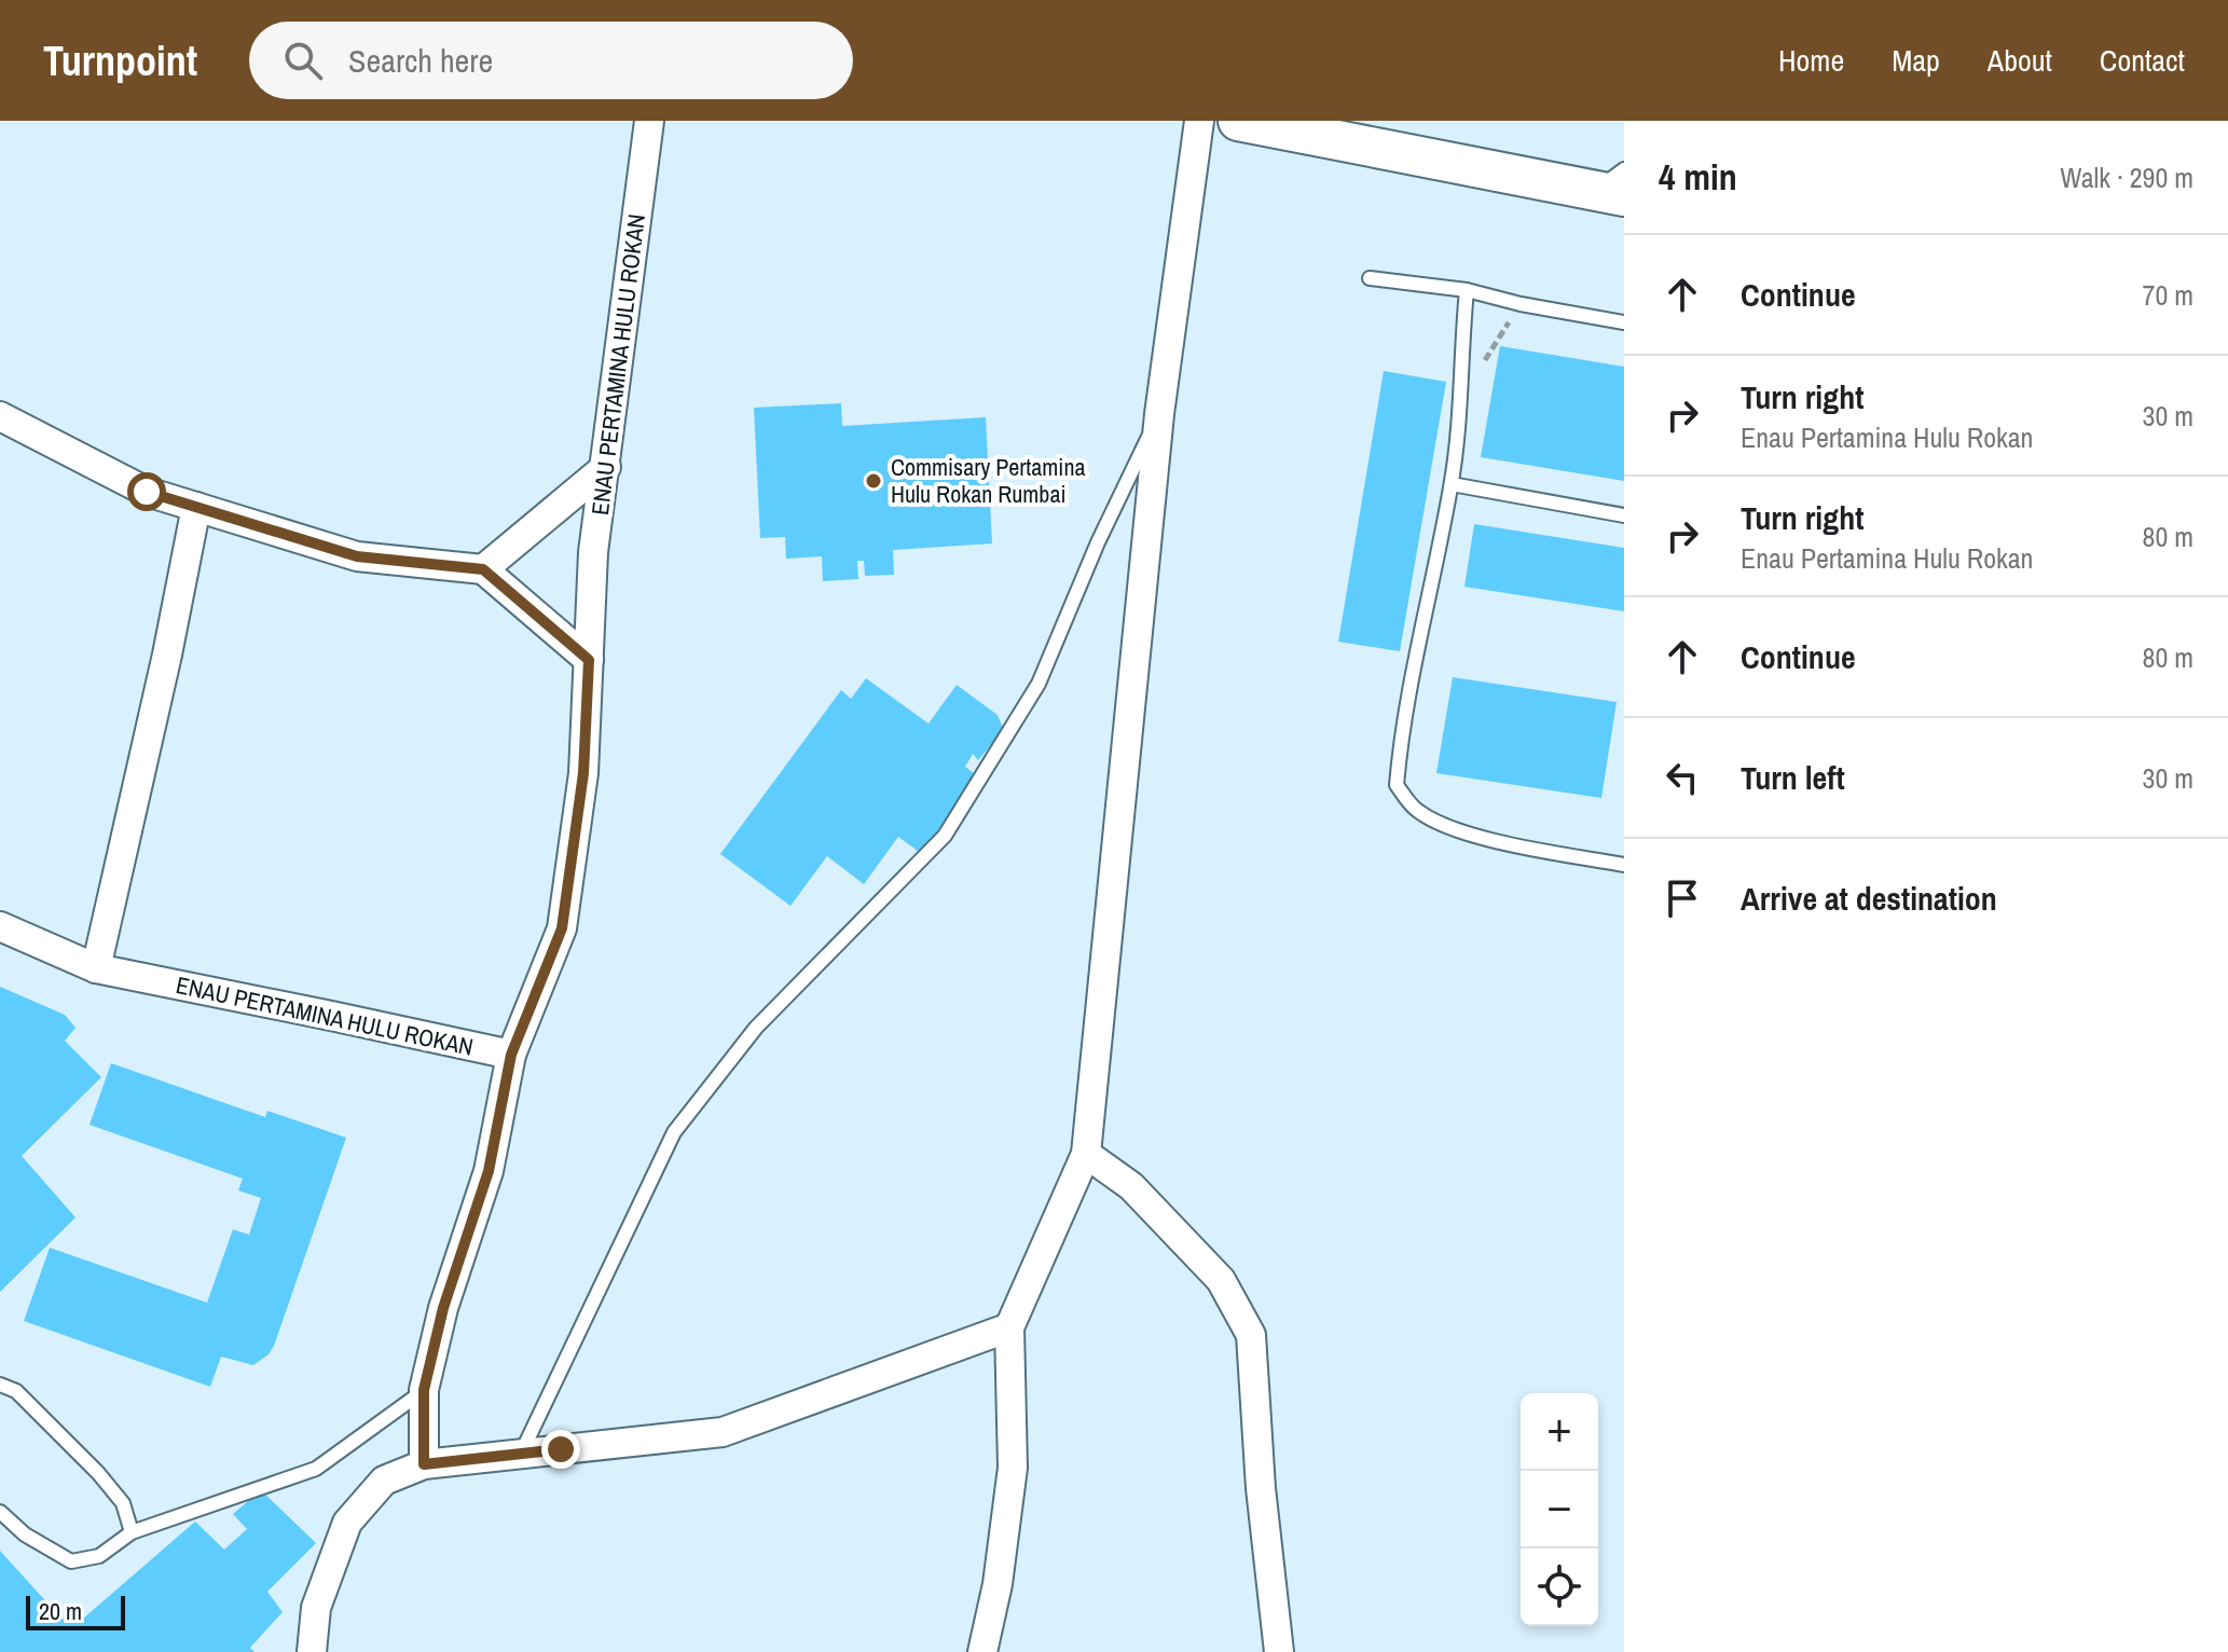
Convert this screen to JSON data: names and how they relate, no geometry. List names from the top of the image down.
{
  "streets": {
    "street": ["ENAU PERTAMINA HULU ROKAN"]
  },
  "places": ["Commisary Pertamina Hulu Rokan Rumbai"],
  "scale_bar": "20 m",
  "page": {
    "header": "Turnpoint",
    "search": "Search here",
    "nav": [
      "Home",
      "Map",
      "About",
      "Contact"
    ],
    "heading": ["4 min", "Walk · 290 m"],
    "list": [
      ["Continue", "70 m"],
      ["Turn right", "Enau Pertamina Hulu Rokan", "30 m"],
      ["Turn right", "Enau Pertamina Hulu Rokan", "80 m"],
      ["Continue", "80 m"],
      ["Turn left", "30 m"],
      "Arrive at destination"
    ],
    "map_buttons": ["+", "−"],
    "scale": "20 m"
  }
}
